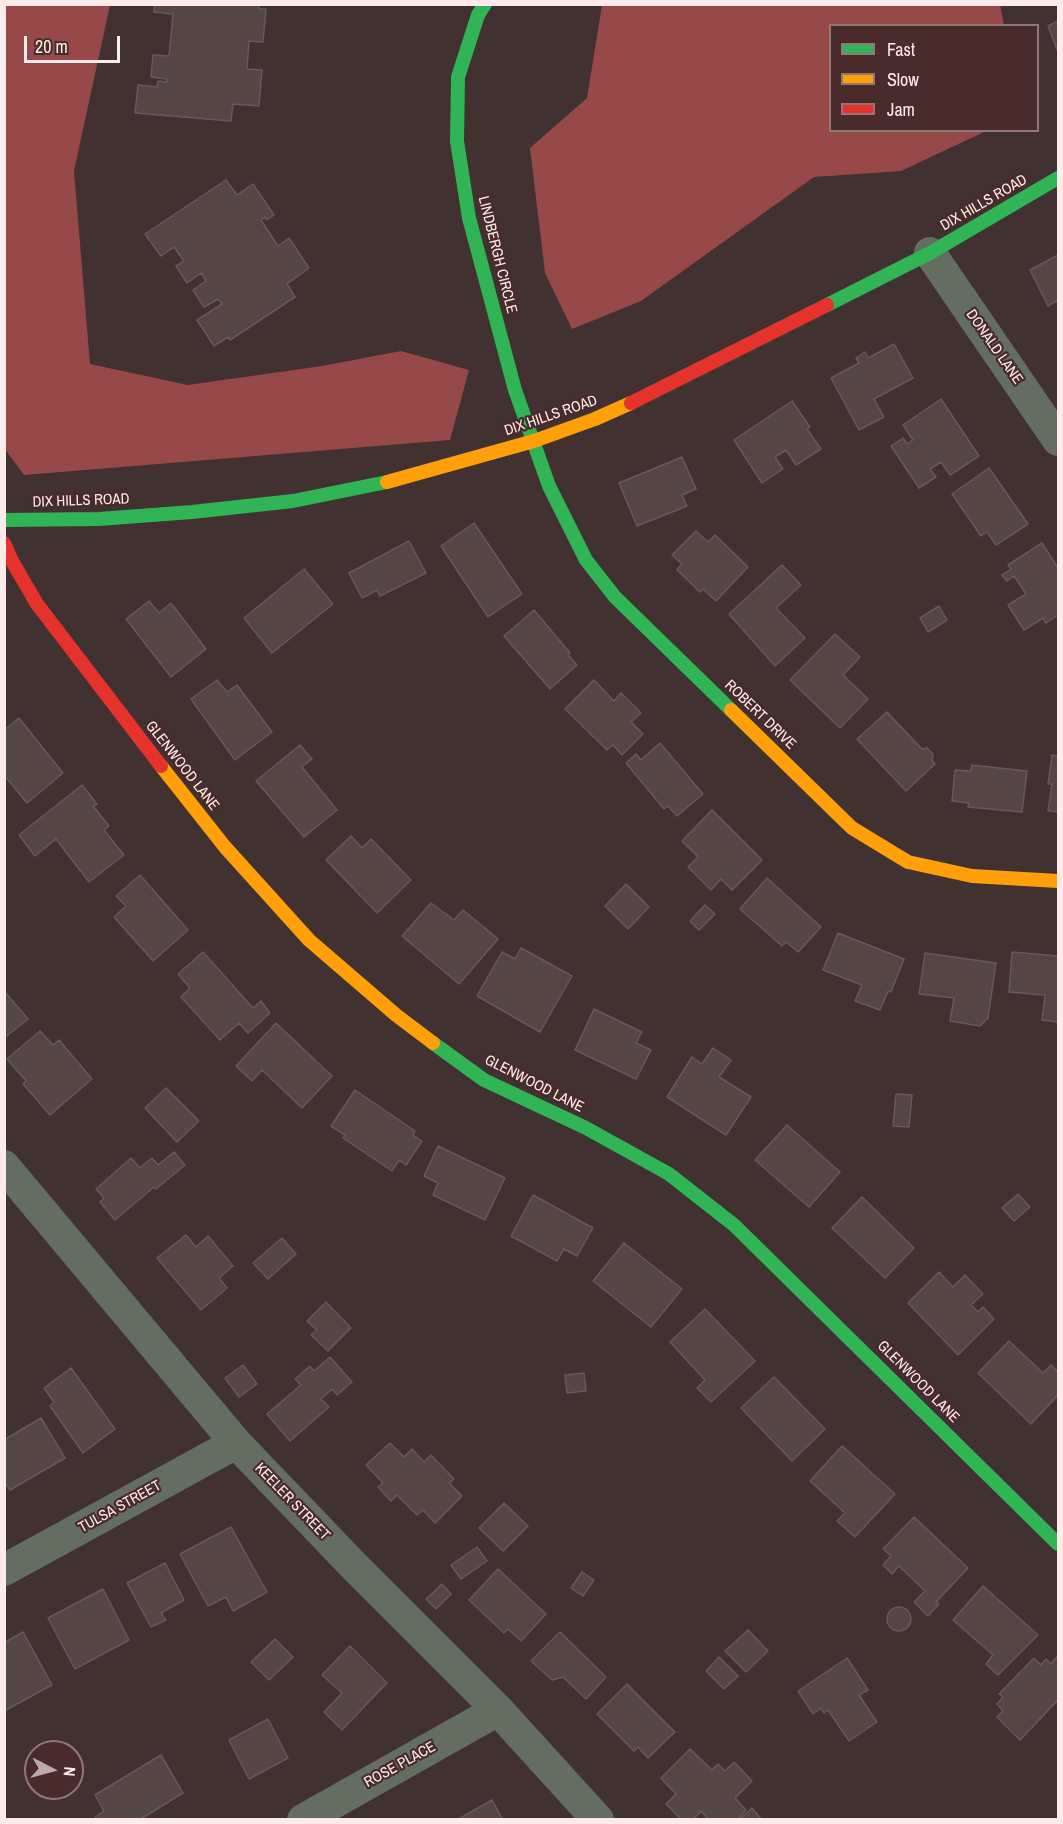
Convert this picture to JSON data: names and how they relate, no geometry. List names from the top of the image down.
{
  "streets": {
    "street": [
      "DIX HILLS ROAD",
      "LINDBERGH CIRCLE",
      "DONALD LANE",
      "ROBERT DRIVE",
      "GLENWOOD LANE",
      "KEELER STREET",
      "TULSA STREET",
      "ROSE PLACE"
    ]
  },
  "crossings": [
    ["DIX HILLS ROAD", "LINDBERGH CIRCLE"],
    ["DIX HILLS ROAD", "DONALD LANE"],
    ["DIX HILLS ROAD", "ROBERT DRIVE"],
    ["LINDBERGH CIRCLE", "ROBERT DRIVE"],
    ["KEELER STREET", "TULSA STREET"],
    ["KEELER STREET", "ROSE PLACE"]
  ],
  "legend": ["Fast", "Slow", "Jam"],
  "scale_bar": "20 m",
  "north": "right"
}
